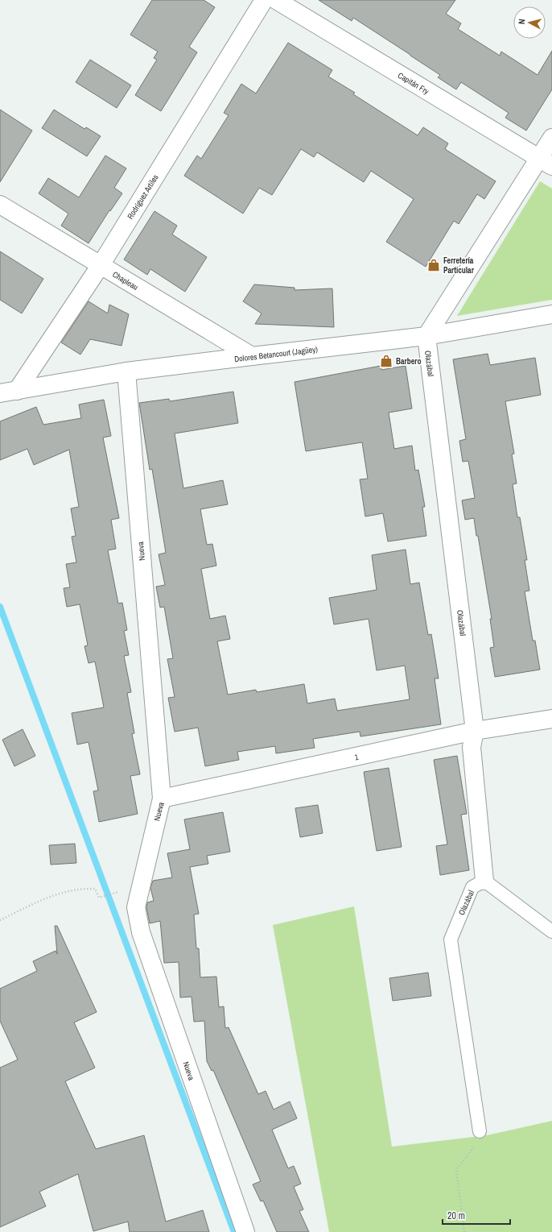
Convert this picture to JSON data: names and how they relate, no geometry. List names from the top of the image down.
{
  "streets": {
    "street": [
      "Capitán Fry",
      "Rodríguez Artiles",
      "Chapleau",
      "Dolores Betancourt (Jagüey)",
      "Olazábal",
      "Nueva",
      "1"
    ]
  },
  "crossings": [
    ["Rodríguez Artiles", "Chapleau"],
    ["Rodríguez Artiles", "Dolores Betancourt (Jagüey)"],
    ["Chapleau", "Dolores Betancourt (Jagüey)"],
    ["Dolores Betancourt (Jagüey)", "Olazábal"],
    ["Dolores Betancourt (Jagüey)", "Nueva"],
    ["Olazábal", "1"],
    ["Nueva", "1"]
  ],
  "places": {
    "shop": ["Ferretería Particular", "Barbero"]
  },
  "scale_bar": "20 m",
  "north": "left"
}
